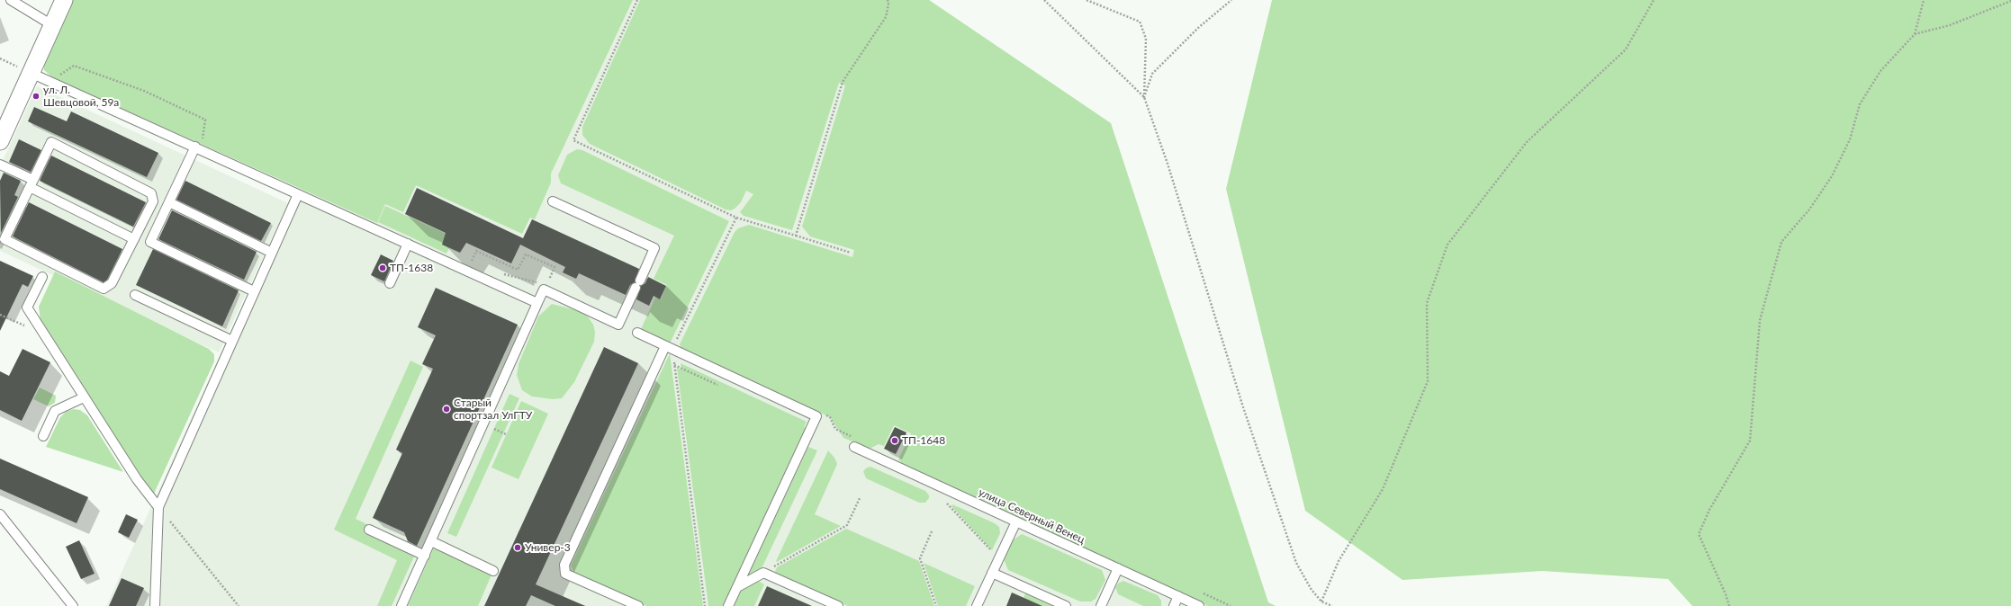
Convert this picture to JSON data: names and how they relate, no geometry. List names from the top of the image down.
{
  "streets": {
    "lane": ["улица Северный Венец"]
  },
  "places": [
    "ул. Л. Шевцовой, 59а",
    "ТП-1638",
    "Старый спортзал УлГТУ",
    "ТП-1648",
    "Универ-3"
  ]
}
